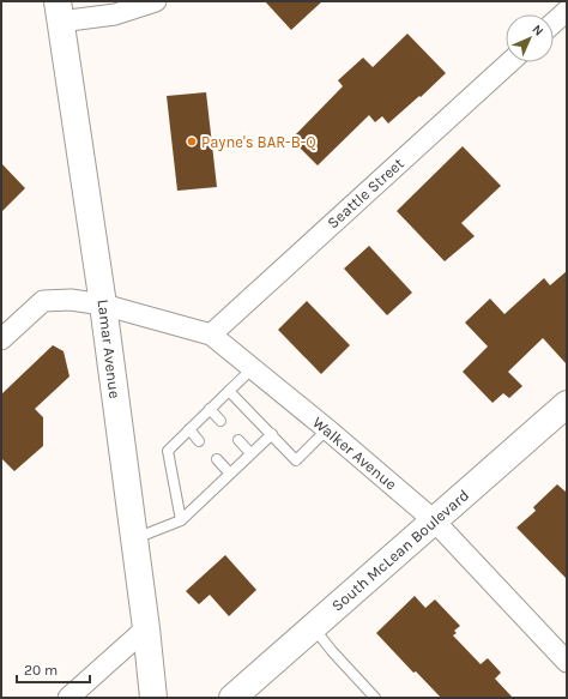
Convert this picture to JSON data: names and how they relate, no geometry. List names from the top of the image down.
{
  "streets": {
    "main road": ["Lamar Avenue", "South McLean Boulevard"],
    "street": ["Seattle Street", "Walker Avenue"]
  },
  "crossings": [
    ["Seattle Street", "Walker Avenue"],
    ["Lamar Avenue", "Walker Avenue"],
    ["Walker Avenue", "South McLean Boulevard"]
  ],
  "places": ["Payne's BAR-B-Q"],
  "scale_bar": "20 m",
  "north": "top right"
}
